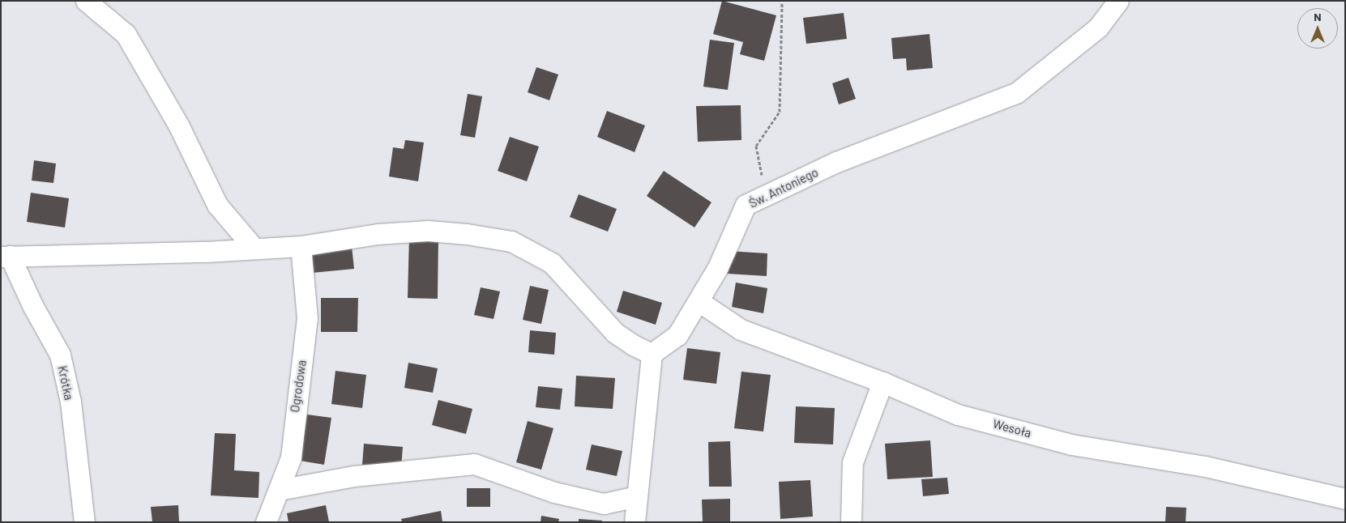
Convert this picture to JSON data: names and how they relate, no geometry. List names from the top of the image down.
{
  "streets": {
    "street": [
      "Św. Antoniego",
      "Krótka",
      "Ogrodowa",
      "Wesoła"
    ]
  },
  "crossings": [
    ["Św. Antoniego", "Wesoła"]
  ],
  "north": "top"
}
